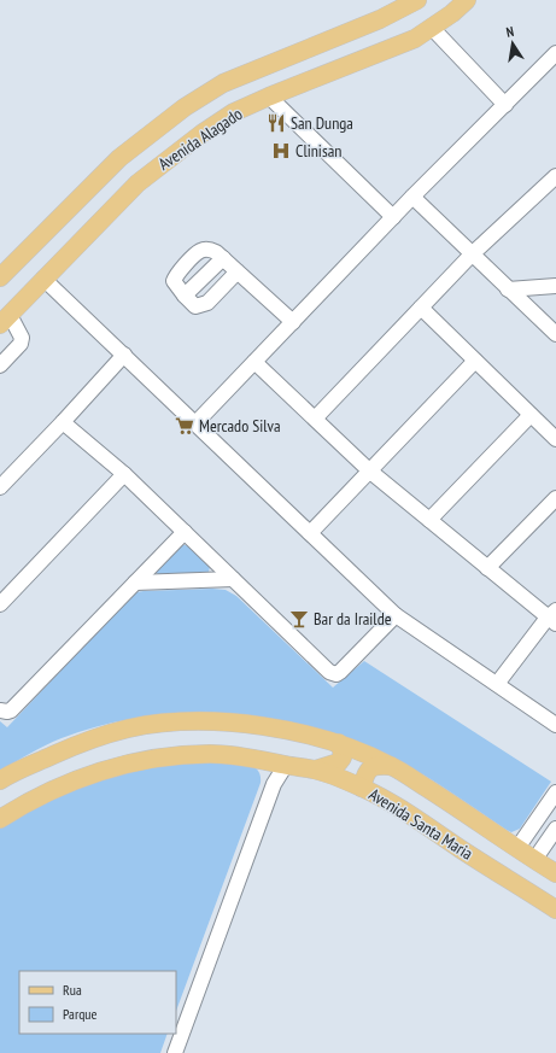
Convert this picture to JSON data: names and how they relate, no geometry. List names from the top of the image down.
{
  "streets": {
    "main road": ["Avenida Alagado", "Avenida Santa Maria"]
  },
  "places": {
    "restaurant": ["San Dunga"],
    "hospital": ["Clinisan"],
    "supermarket": ["Mercado Silva"],
    "bar": ["Bar da Irailde"]
  },
  "legend": ["Rua", "Parque"],
  "north": "top"
}
